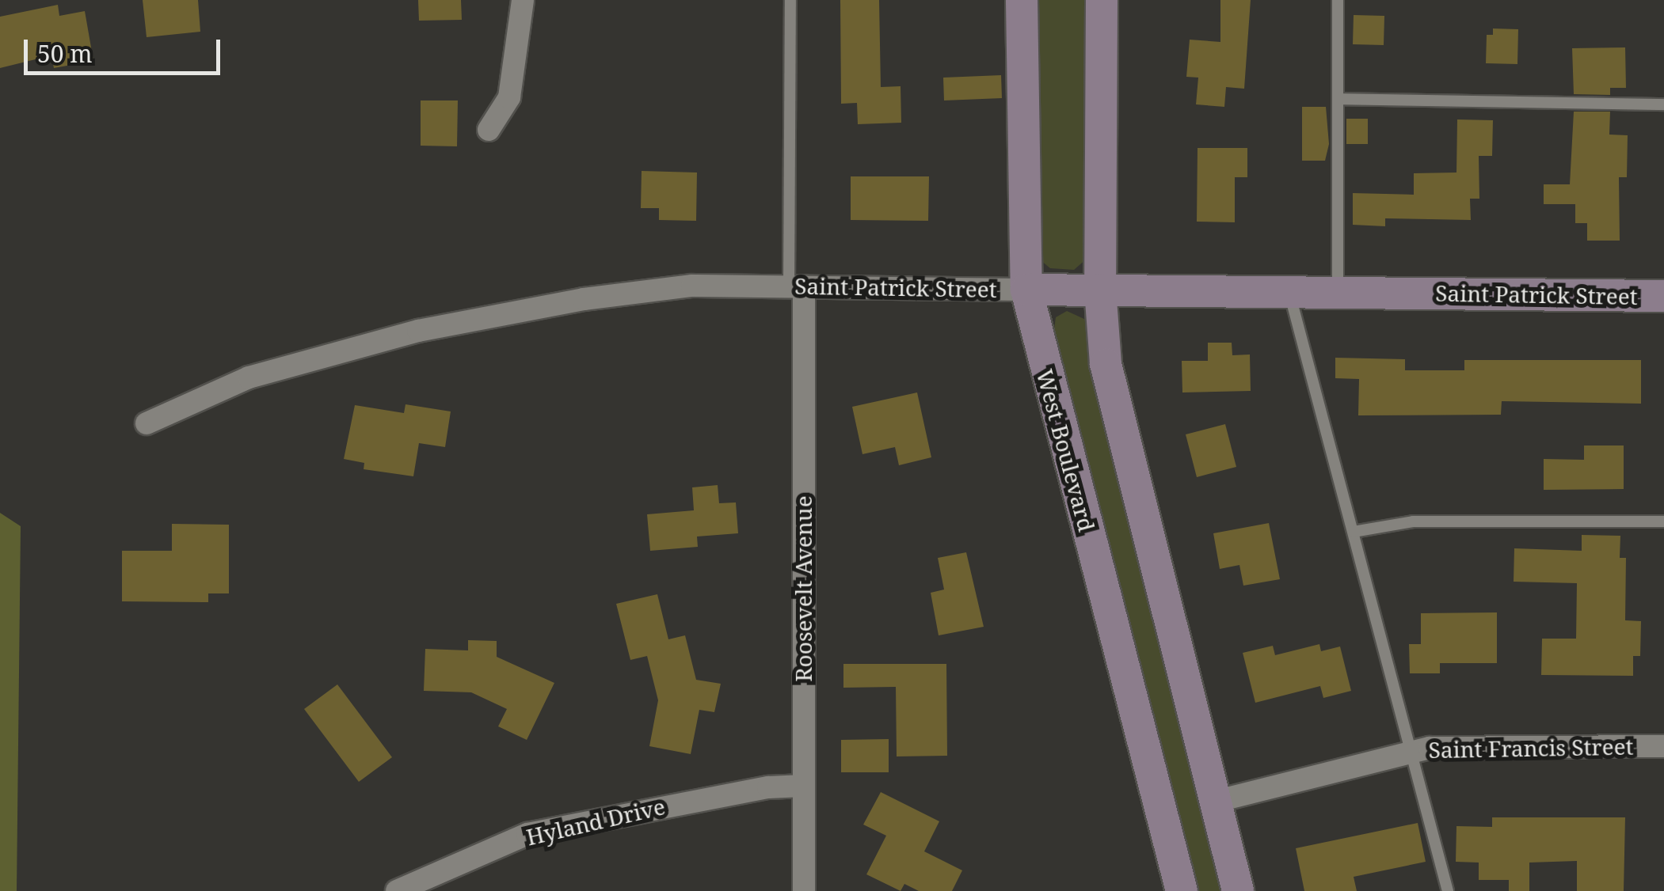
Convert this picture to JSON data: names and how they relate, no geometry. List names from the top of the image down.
{
  "streets": {
    "street": [
      "Saint Patrick Street",
      "West Boulevard",
      "Roosevelt Avenue",
      "Saint Francis Street",
      "Hyland Drive"
    ]
  },
  "crossings": [
    ["Saint Patrick Street", "West Boulevard"],
    ["Saint Patrick Street", "Roosevelt Avenue"],
    ["Roosevelt Avenue", "Hyland Drive"]
  ],
  "scale_bar": "50 m"
}
